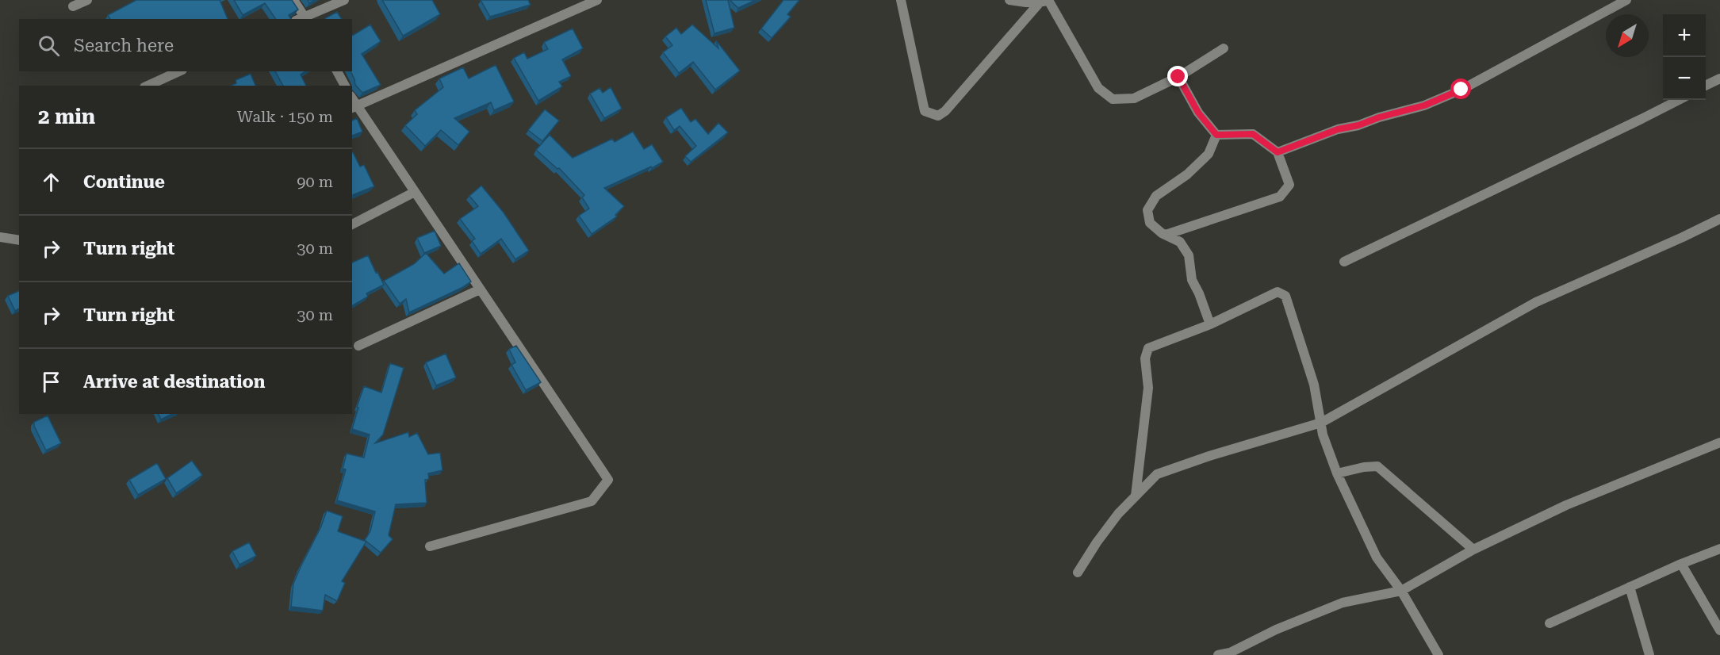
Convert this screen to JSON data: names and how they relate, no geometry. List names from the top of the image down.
{
  "north": "bottom left",
  "page": {
    "map_buttons": ["+", "−"],
    "search": "Search here",
    "heading": ["2 min", "Walk · 150 m"],
    "list": [
      ["Continue", "90 m"],
      ["Turn right", "30 m"],
      ["Turn right", "30 m"],
      "Arrive at destination"
    ]
  }
}
